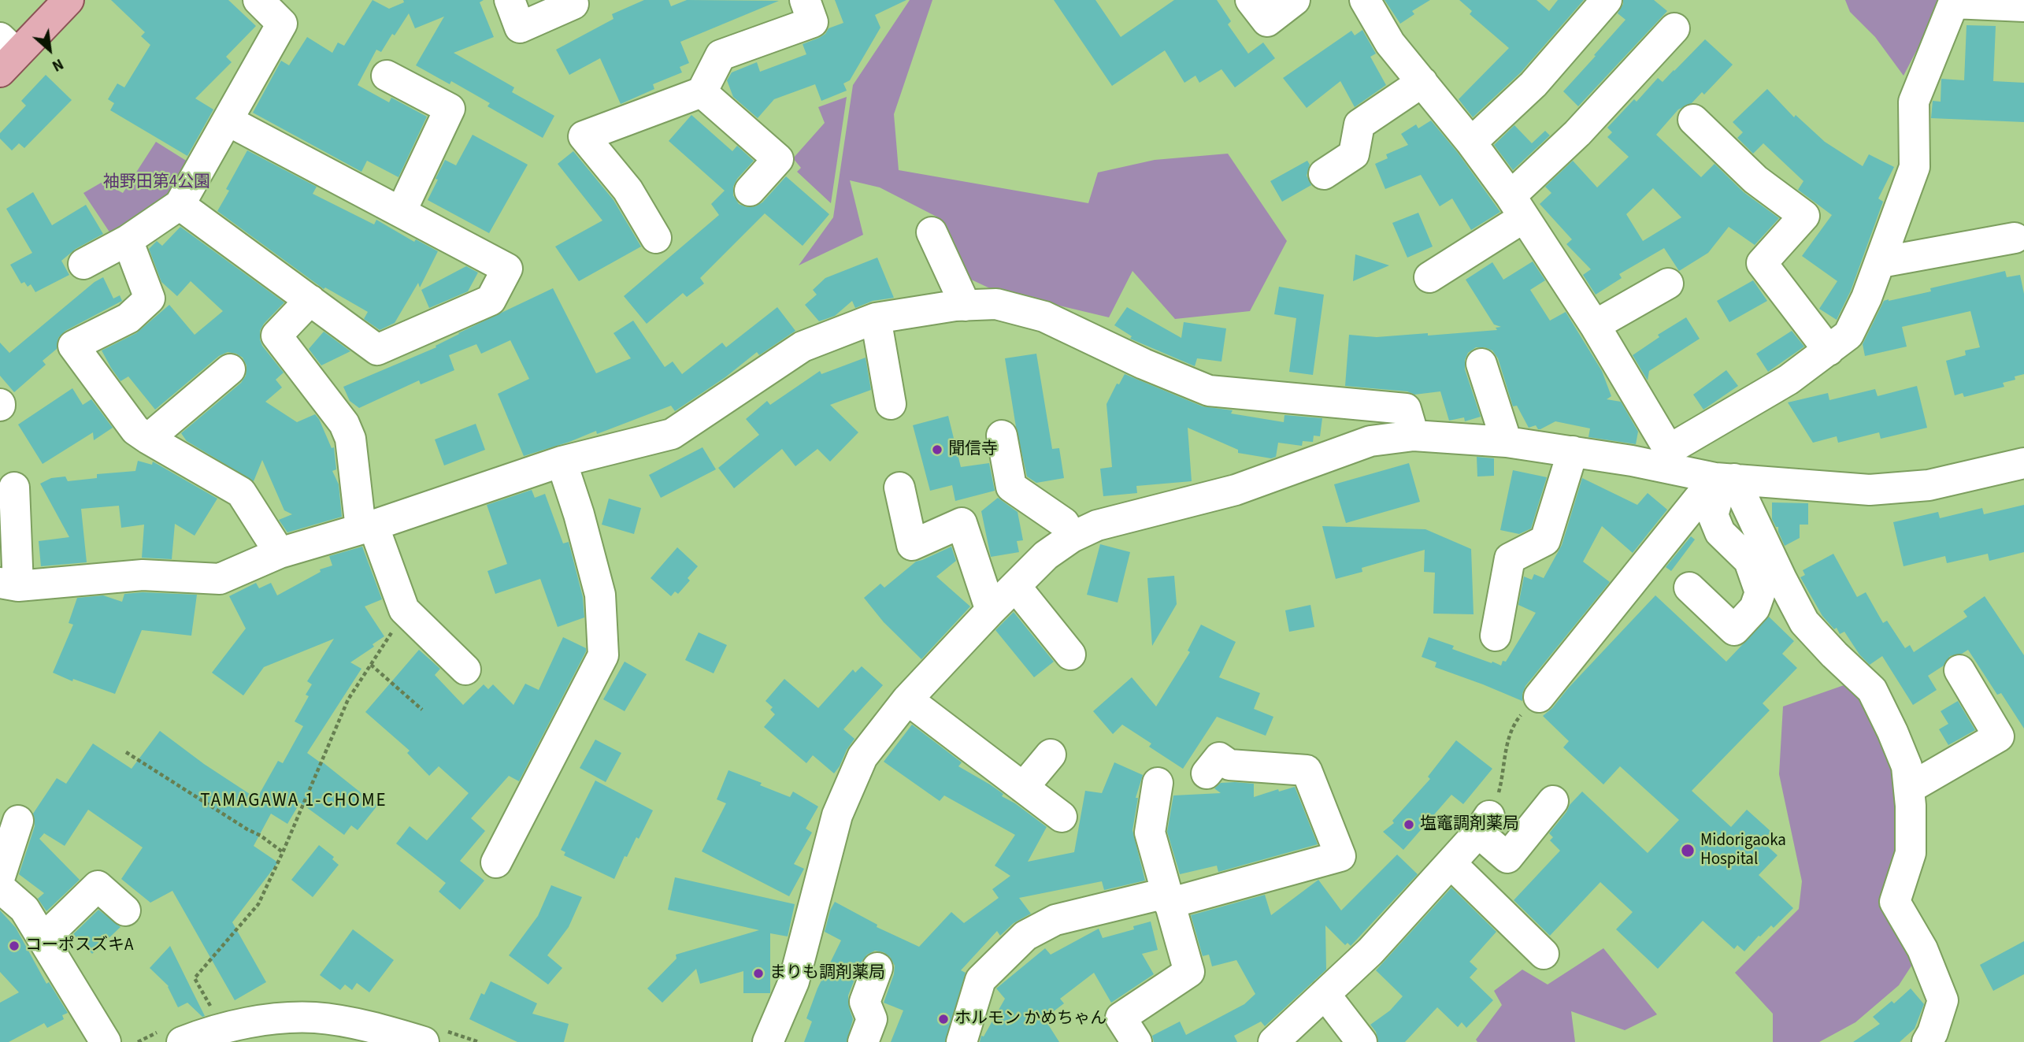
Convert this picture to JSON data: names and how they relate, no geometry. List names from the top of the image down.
{
  "districts": ["TAMAGAWA 1-CHOME"],
  "parks": ["袖野田第4公園"],
  "places": [
    "聞信寺",
    "塩竈調剤薬局",
    "Midorigaoka Hospital",
    "コーポスズキA",
    "まりも調剤薬局",
    "ホルモン かめちゃん"
  ],
  "north": "bottom right"
}
